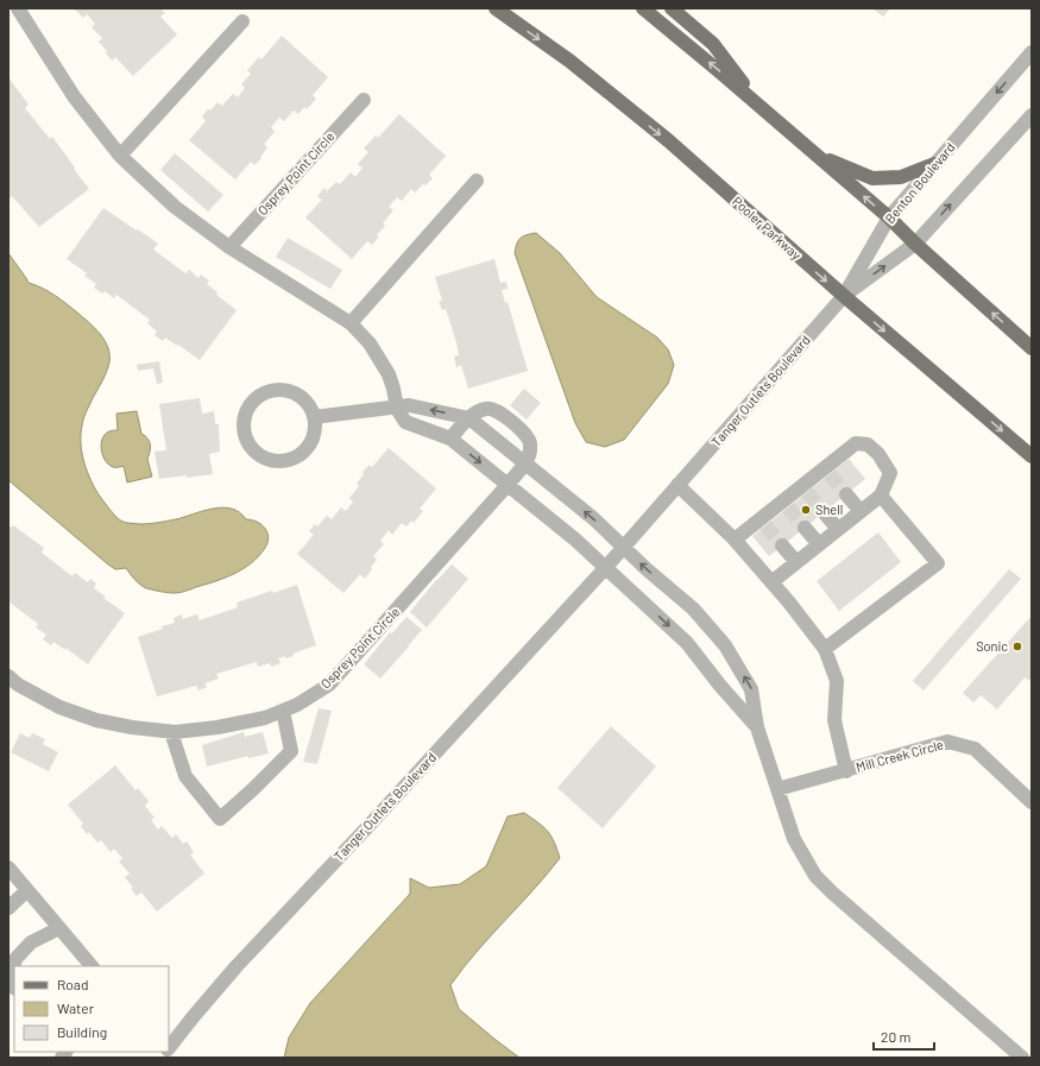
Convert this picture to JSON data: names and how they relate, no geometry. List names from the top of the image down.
{
  "streets": {
    "main road": ["Pooler Parkway"],
    "street": [
      "Osprey Point Circle",
      "Benton Boulevard",
      "Tanger Outlets Boulevard",
      "Mill Creek Circle"
    ]
  },
  "crossings": [
    ["Benton Boulevard", "Pooler Parkway"],
    ["Benton Boulevard", "Tanger Outlets Boulevard"],
    ["Pooler Parkway", "Tanger Outlets Boulevard"]
  ],
  "places": ["Shell", "Sonic"],
  "legend": ["Road", "Water", "Building"],
  "scale_bar": "20 m"
}
